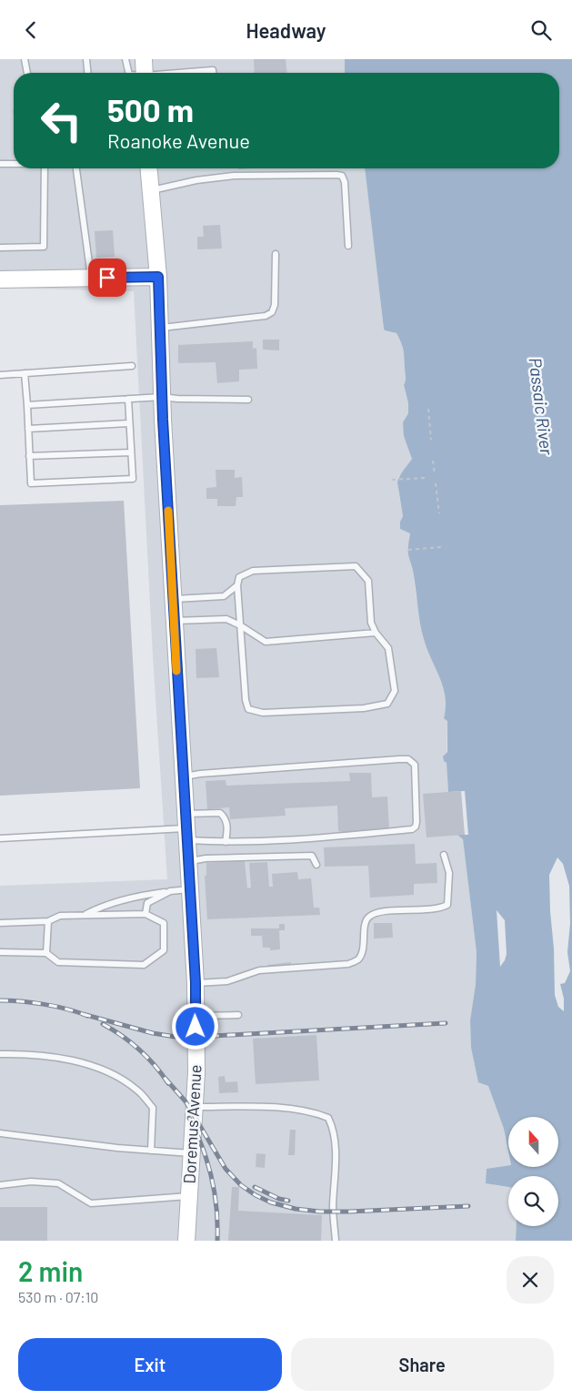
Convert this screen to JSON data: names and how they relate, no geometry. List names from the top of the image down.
{
  "streets": {
    "main road": ["Doremus Avenue"]
  },
  "water": ["Passaic River"],
  "north": "top",
  "page": {
    "header": "Headway",
    "turn": ["500 m", "Roanoke Avenue"],
    "heading": ["2 min", "530 m · 07:10"],
    "buttons": ["Exit", "Share"]
  }
}
